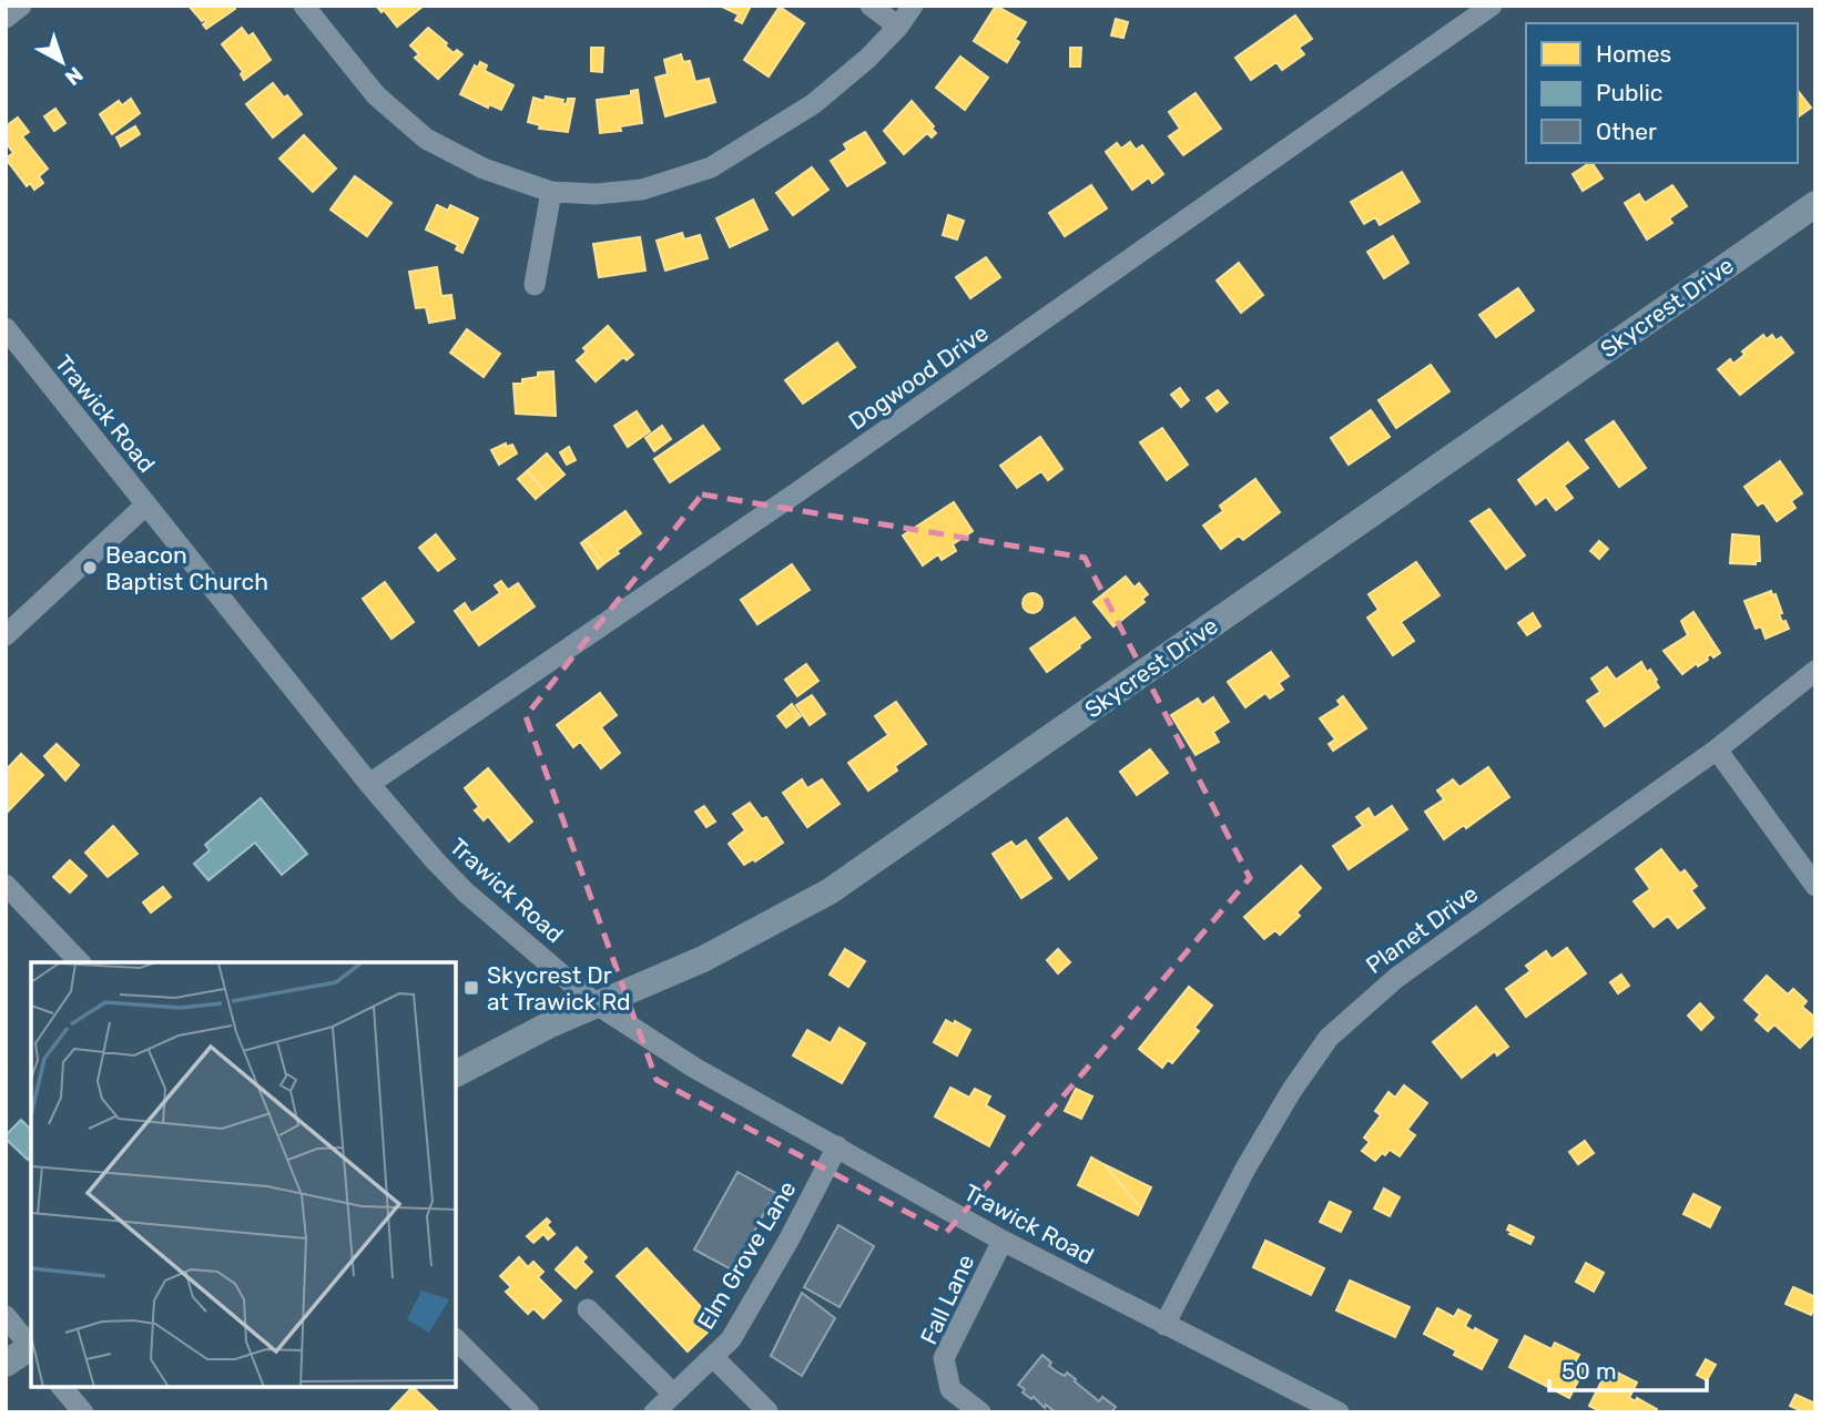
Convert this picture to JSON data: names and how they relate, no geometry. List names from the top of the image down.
{
  "streets": {
    "main road": ["Skycrest Drive"],
    "street": [
      "Dogwood Drive",
      "Trawick Road",
      "Planet Drive",
      "Elm Grove Lane",
      "Fall Lane"
    ]
  },
  "crossings": [
    ["Skycrest Drive", "Trawick Road"],
    ["Dogwood Drive", "Trawick Road"],
    ["Trawick Road", "Planet Drive"],
    ["Trawick Road", "Elm Grove Lane"],
    ["Trawick Road", "Fall Lane"]
  ],
  "places": {
    "other": ["Beacon Baptist Church"],
    "transit": ["Skycrest Dr at Trawick Rd"]
  },
  "legend": ["Homes", "Public", "Other"],
  "scale_bar": "50 m",
  "north": "bottom right"
}
